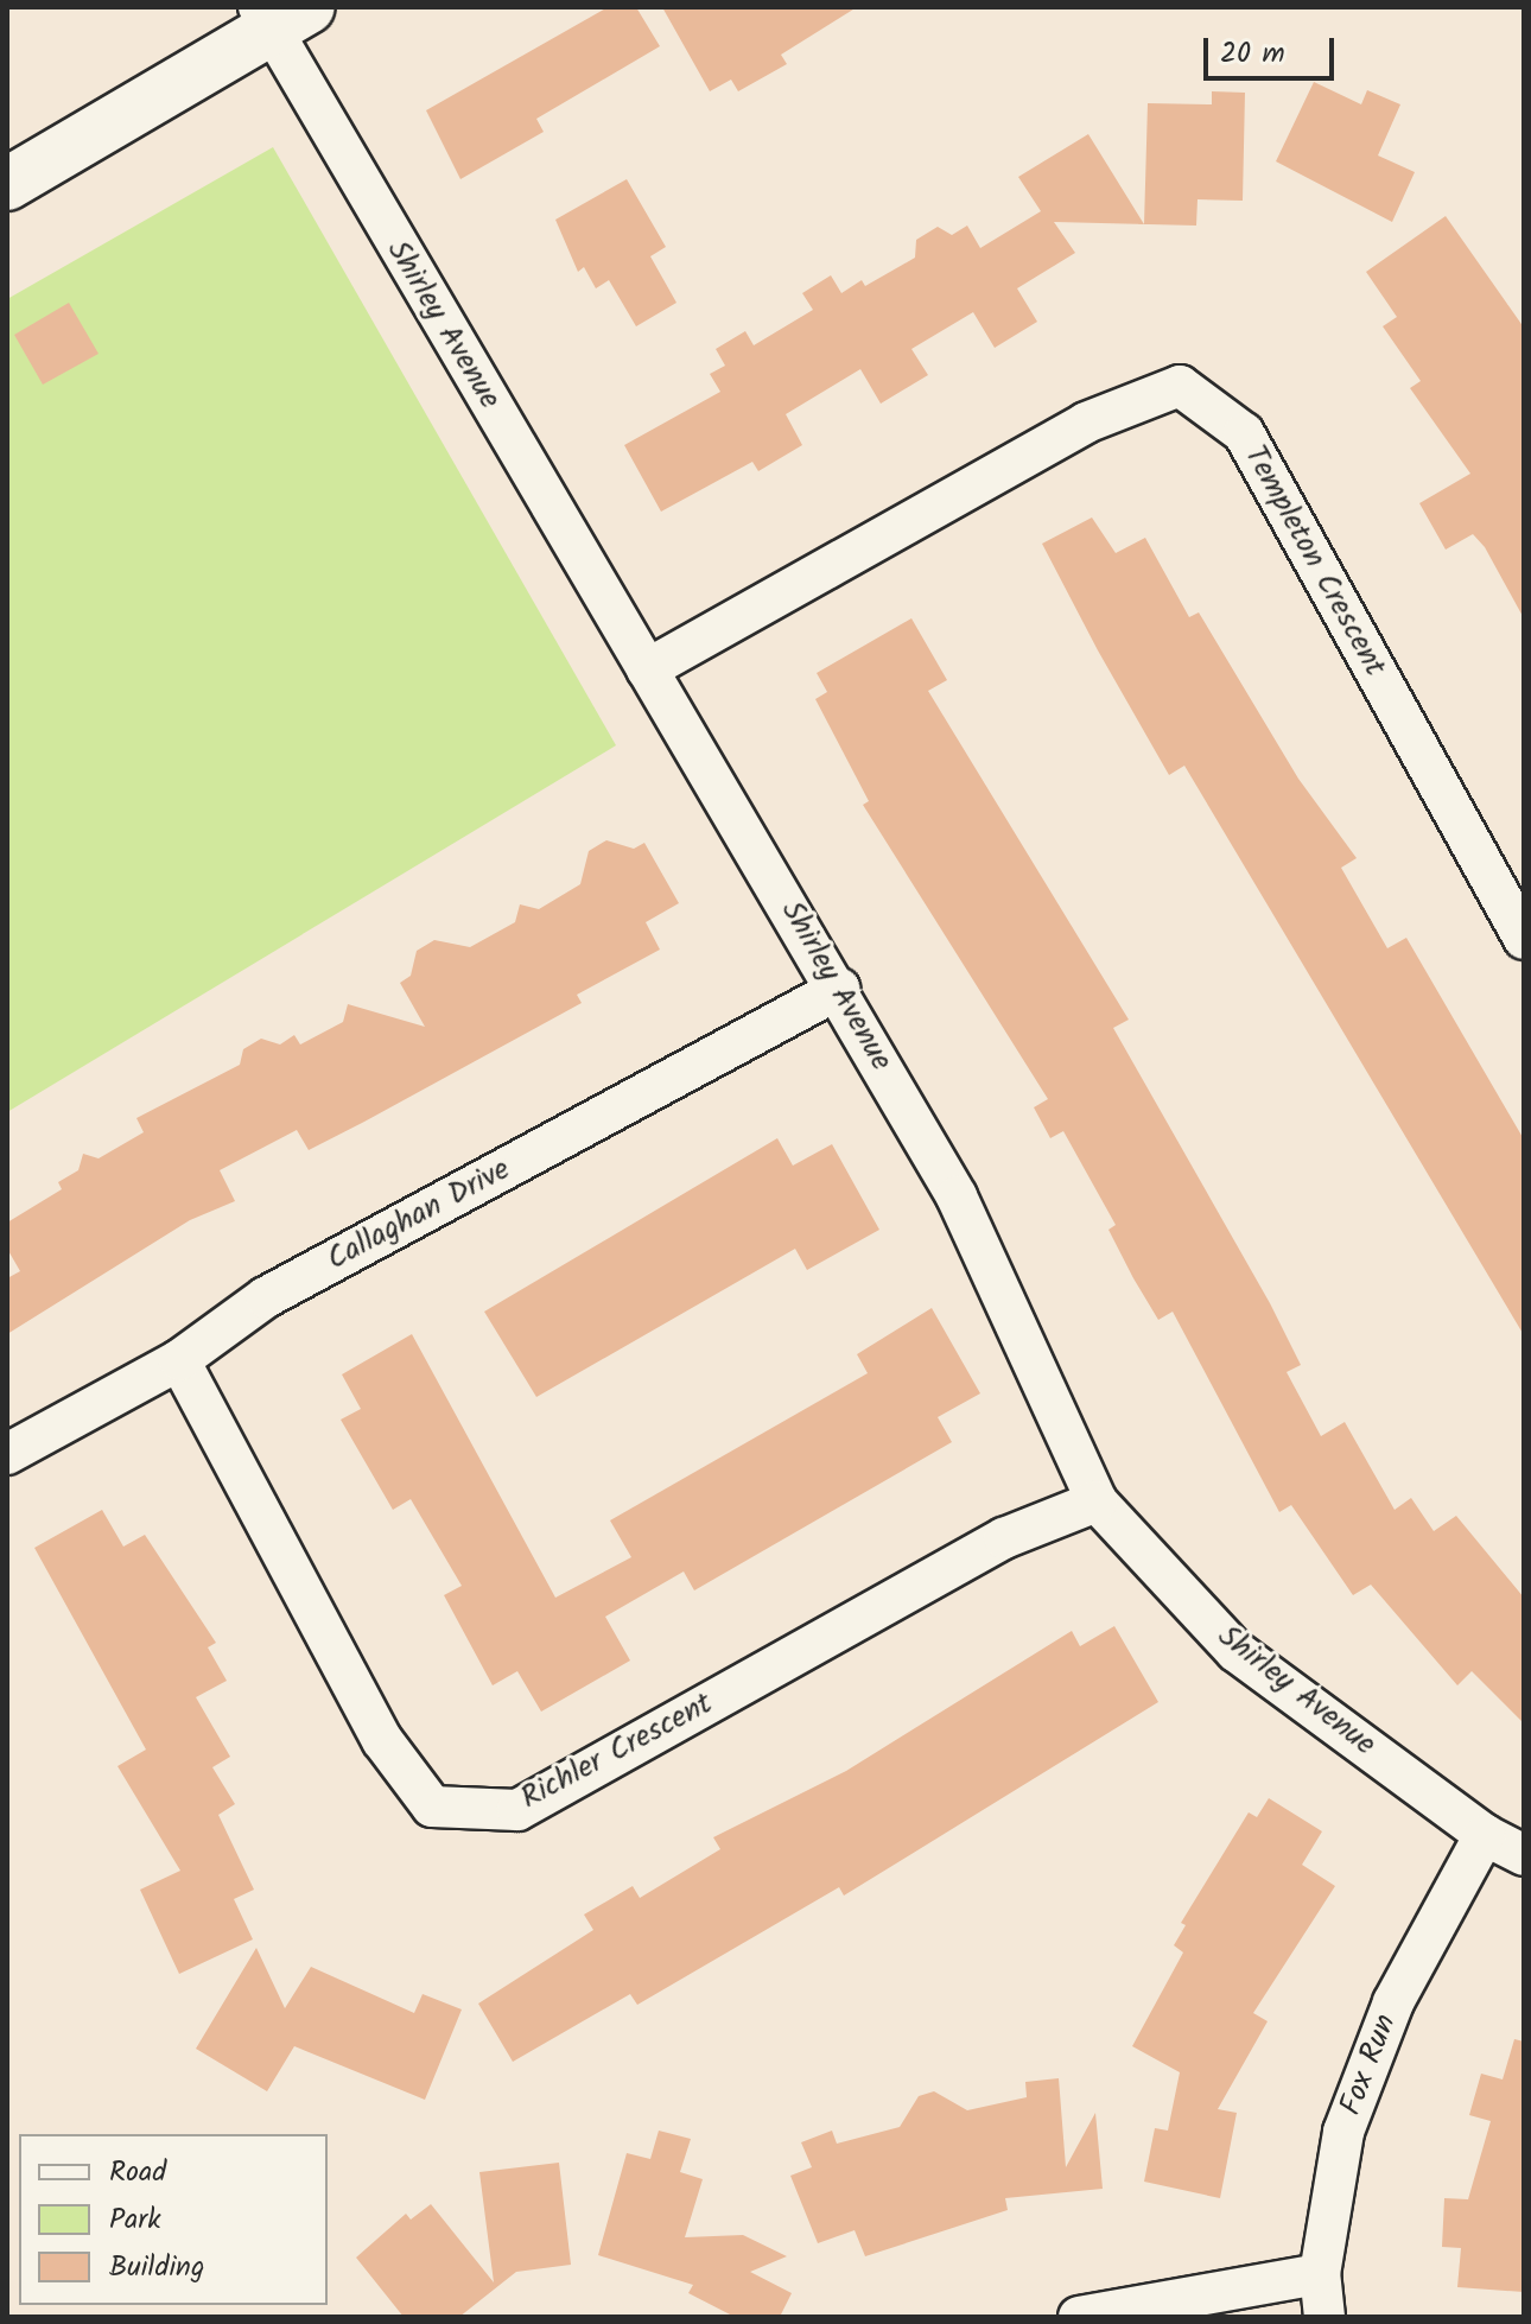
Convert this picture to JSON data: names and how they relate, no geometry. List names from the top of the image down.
{
  "streets": {
    "street": [
      "Shirley Avenue",
      "Templeton Crescent",
      "Callaghan Drive",
      "Richler Crescent",
      "Fox Run"
    ]
  },
  "crossings": [
    ["Shirley Avenue", "Templeton Crescent"],
    ["Shirley Avenue", "Callaghan Drive"],
    ["Shirley Avenue", "Richler Crescent"],
    ["Shirley Avenue", "Fox Run"],
    ["Callaghan Drive", "Richler Crescent"]
  ],
  "legend": ["Road", "Park", "Building"],
  "scale_bar": "20 m"
}
